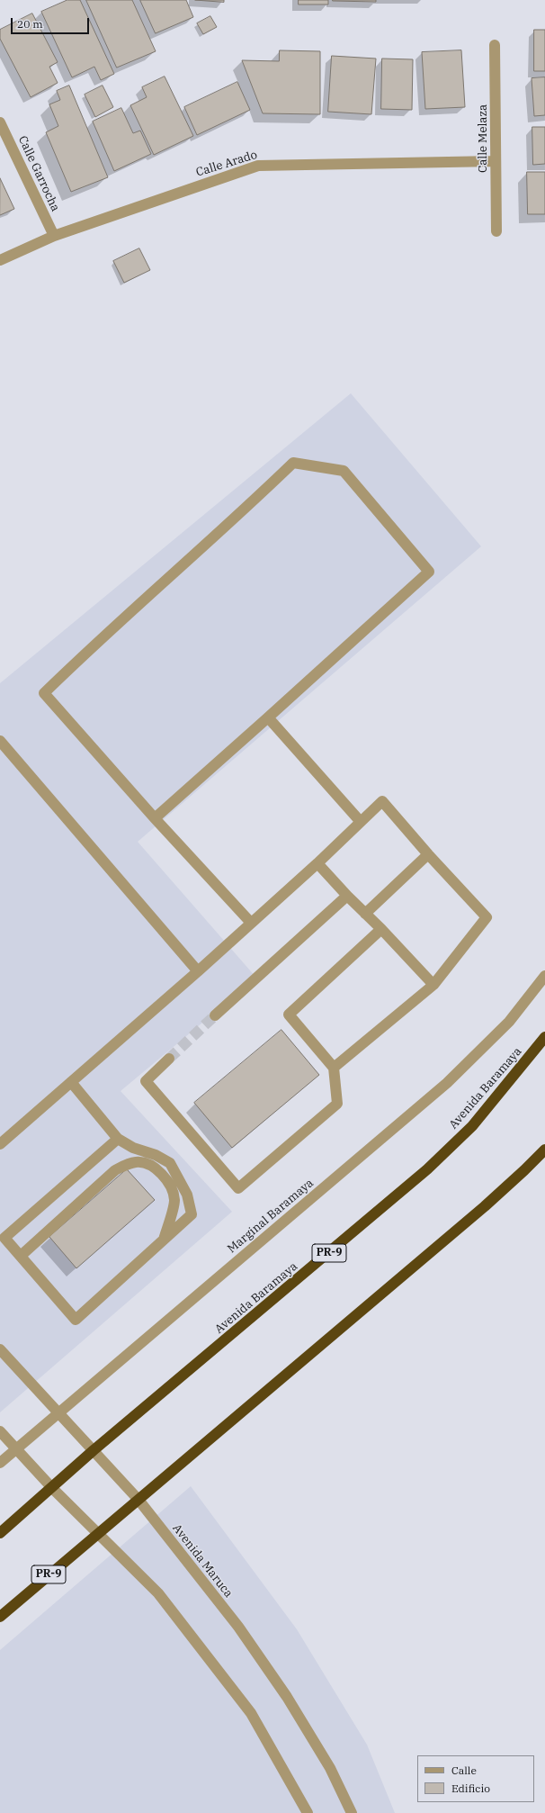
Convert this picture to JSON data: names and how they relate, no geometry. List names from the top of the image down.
{
  "streets": {
    "highway": ["Avenida Baramaya", "PR-9"],
    "street": [
      "Calle Melaza",
      "Calle Arado",
      "Calle Garrocha",
      "Marginal Baramaya",
      "Avenida Maruca"
    ]
  },
  "crossings": [
    ["Calle Melaza", "Calle Arado"],
    ["Calle Arado", "Calle Garrocha"],
    ["Avenida Baramaya", "Avenida Maruca"],
    ["Marginal Baramaya", "Avenida Maruca"],
    ["PR-9", "Avenida Maruca"]
  ],
  "legend": ["Calle", "Edificio"],
  "scale_bar": "20 m"
}
